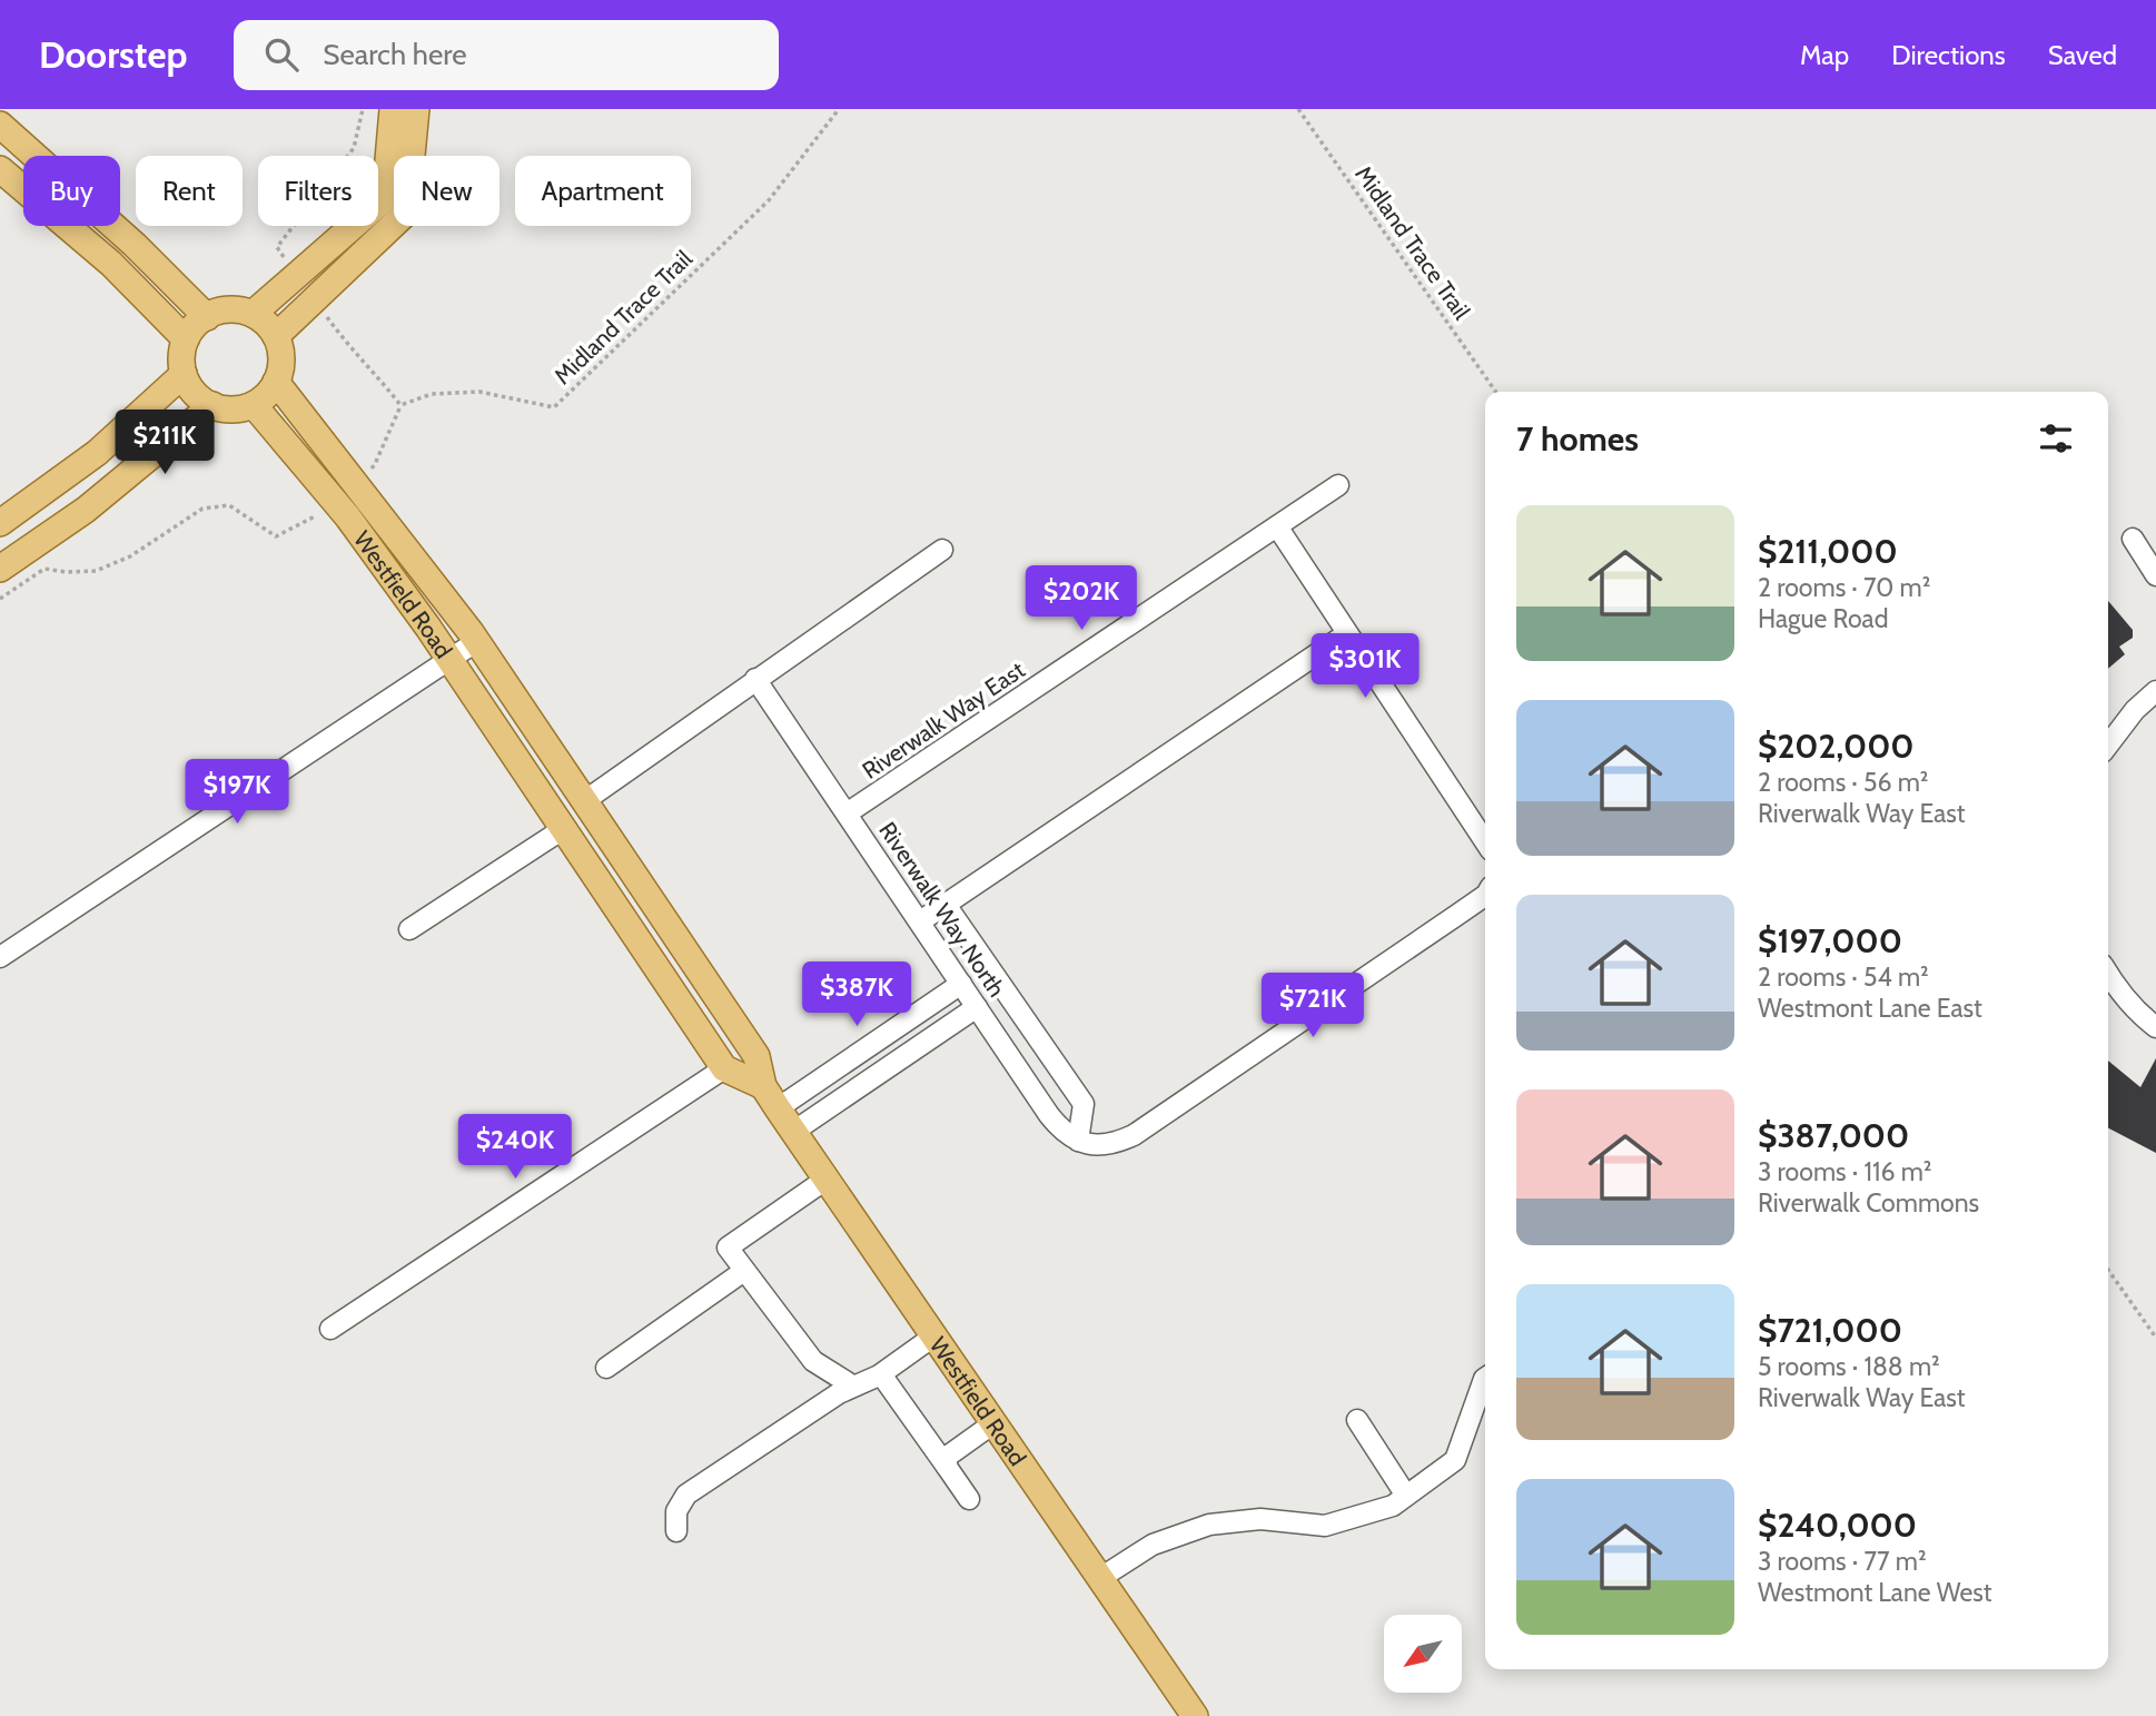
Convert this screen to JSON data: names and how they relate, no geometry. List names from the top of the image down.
{
  "streets": {
    "main road": ["Westfield Road"],
    "street": ["Riverwalk Way East", "Riverwalk Way North"],
    "path": ["Midland Trace Trail"]
  },
  "crossings": [
    ["Riverwalk Way East", "Riverwalk Way North"]
  ],
  "north": "bottom left",
  "page": {
    "header": "Doorstep",
    "search": "Search here",
    "nav": ["Map", "Directions", "Saved"],
    "chip": [
      "Buy",
      "Rent",
      "Filters",
      "New",
      "Apartment"
    ],
    "heading": "7 homes",
    "price": [
      "$211K",
      "$202K",
      "$301K",
      "$197K",
      "$387K",
      "$721K",
      "$240K"
    ],
    "list": [
      {
        "name": "$211,000",
        "note": "2 rooms · 70 m² · Hague Road"
      },
      {
        "name": "$202,000",
        "note": "2 rooms · 56 m² · Riverwalk Way East"
      },
      {
        "name": "$197,000",
        "note": "2 rooms · 54 m² · Westmont Lane East"
      },
      {
        "name": "$387,000",
        "note": "3 rooms · 116 m² · Riverwalk Commons"
      },
      {
        "name": "$721,000",
        "note": "5 rooms · 188 m² · Riverwalk Way East"
      },
      {
        "name": "$240,000",
        "note": "3 rooms · 77 m² · Westmont Lane West"
      }
    ]
  }
}
